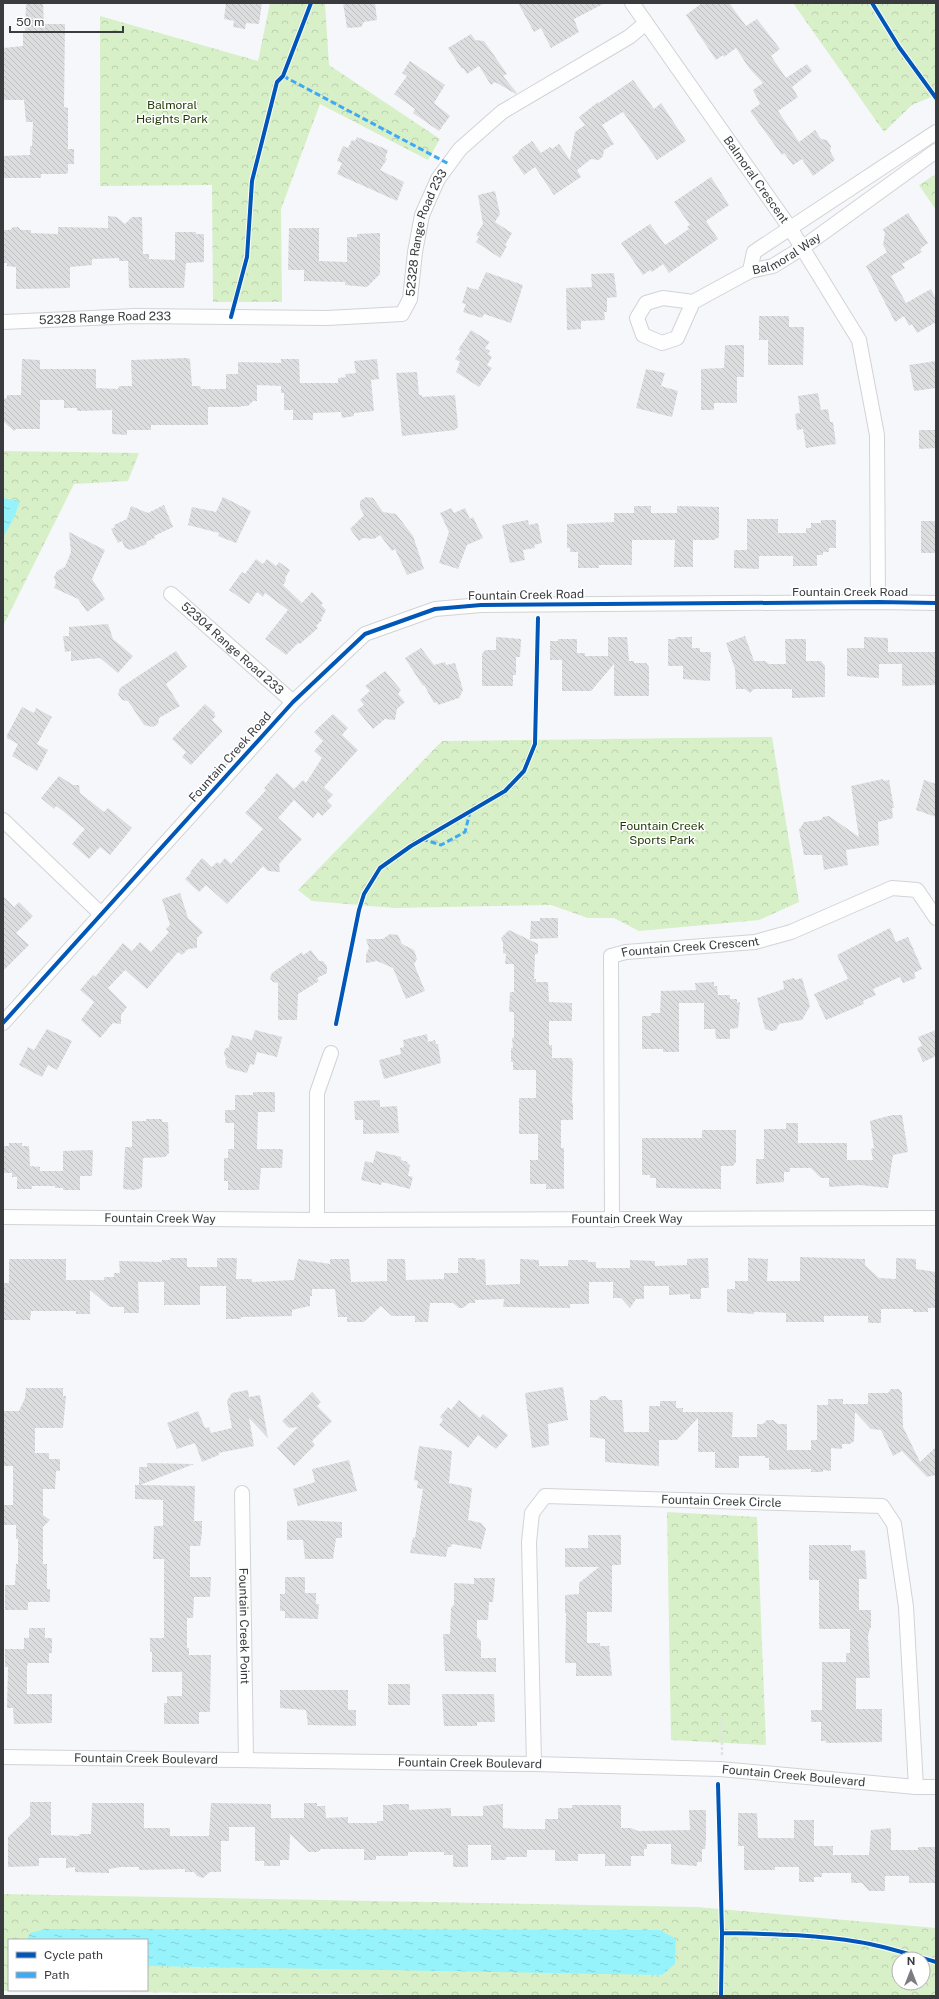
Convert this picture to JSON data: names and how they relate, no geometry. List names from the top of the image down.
{
  "streets": {
    "street": [
      "Balmoral Crescent",
      "52328 Range Road 233",
      "Balmoral Way",
      "Fountain Creek Road",
      "52304 Range Road 233",
      "Fountain Creek Crescent",
      "Fountain Creek Way",
      "Fountain Creek Circle",
      "Fountain Creek Point",
      "Fountain Creek Boulevard"
    ]
  },
  "crossings": [
    ["Balmoral Crescent", "52328 Range Road 233"],
    ["Balmoral Crescent", "Balmoral Way"],
    ["Balmoral Crescent", "Fountain Creek Road"],
    ["Fountain Creek Road", "52304 Range Road 233"],
    ["Fountain Creek Crescent", "Fountain Creek Way"],
    ["Fountain Creek Circle", "Fountain Creek Boulevard"],
    ["Fountain Creek Point", "Fountain Creek Boulevard"]
  ],
  "parks": ["Balmoral Heights Park", "Fountain Creek Sports Park"],
  "legend": ["Cycle path", "Path"],
  "scale_bar": "50 m",
  "north": "top"
}
